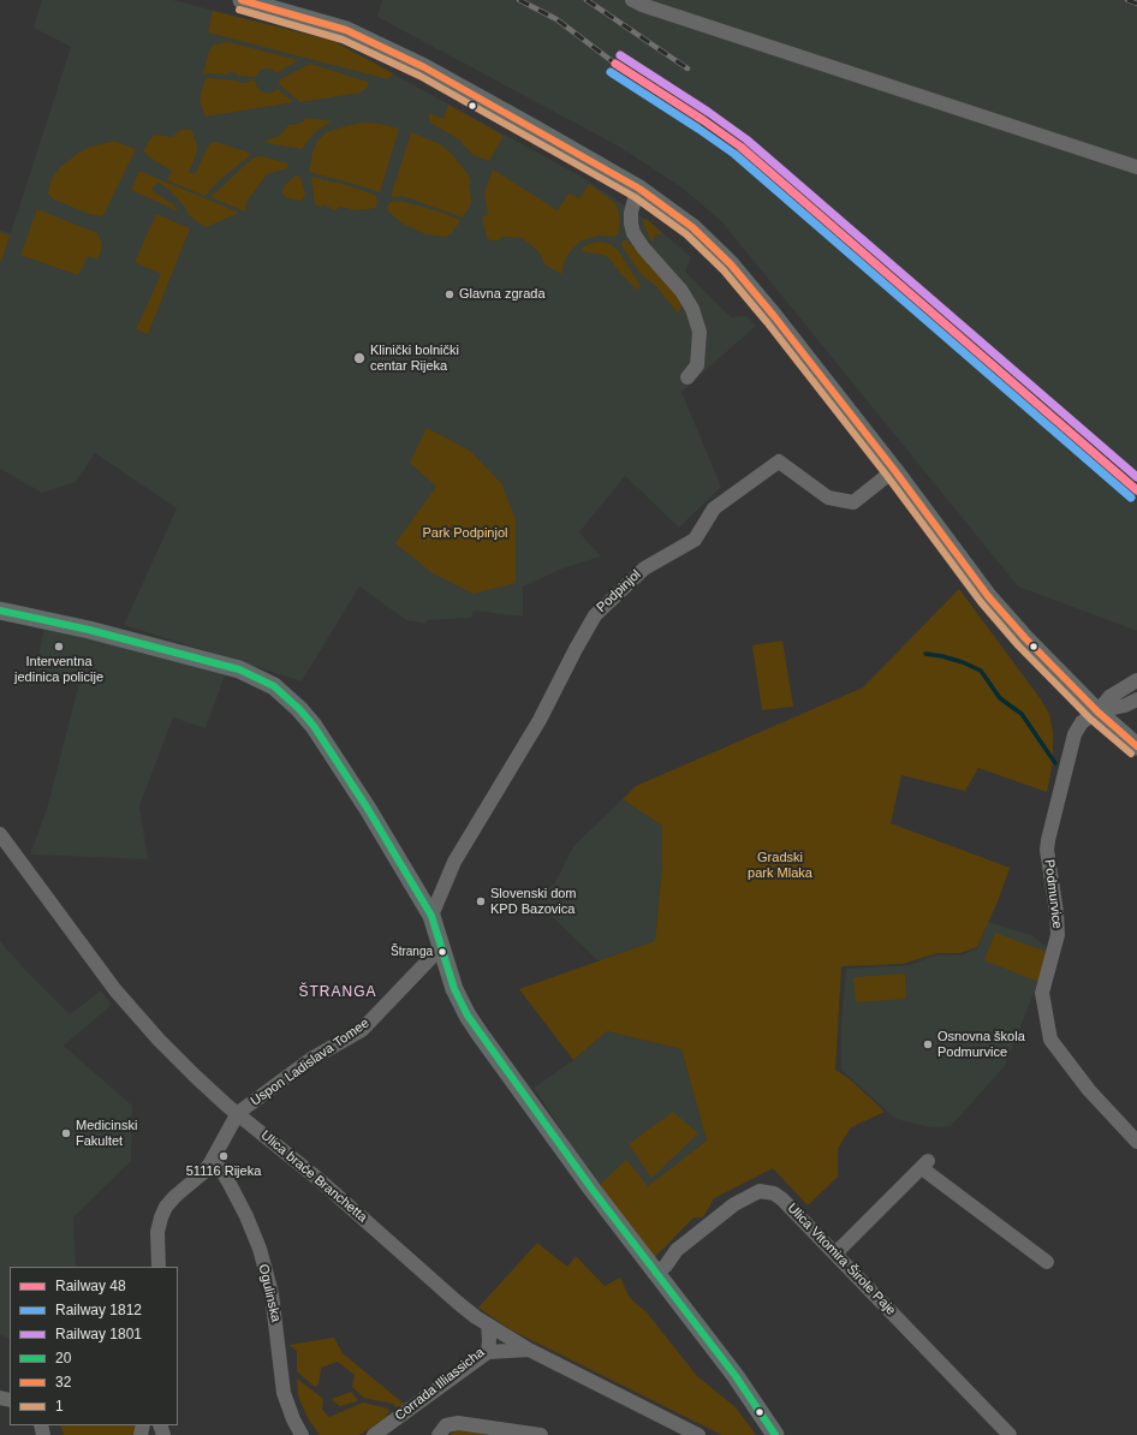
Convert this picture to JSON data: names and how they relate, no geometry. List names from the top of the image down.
{
  "streets": {
    "street": [
      "Podpinjol",
      "Podmurvice",
      "Uspon Ladislava Tomee",
      "Ulica braće Branchetta",
      "Ulica Vitomira Širole Paje",
      "Ogulinska",
      "Corrada Illiassicha"
    ]
  },
  "crossings": [
    ["Uspon Ladislava Tomee", "Ulica braće Branchetta"],
    ["Ulica braće Branchetta", "Corrada Illiassicha"]
  ],
  "districts": ["ŠTRANGA"],
  "parks": ["Park Podpinjol", "Gradski park Mlaka"],
  "places": [
    "Glavna zgrada",
    "Klinički bolnički centar Rijeka",
    "Interventna jedinica policije",
    "Slovenski dom KPD Bazovica",
    "Štranga",
    "Osnovna škola Podmurvice",
    "Medicinski Fakultet",
    "51116 Rijeka"
  ],
  "lines": [
    "transit line 32",
    "transit line 1",
    "rail line 1801",
    "rail line 48",
    "rail line 1812",
    "transit line 20"
  ],
  "legend": [
    "Railway 48",
    "Railway 1812",
    "Railway 1801",
    "20",
    "32",
    "1"
  ]
}
